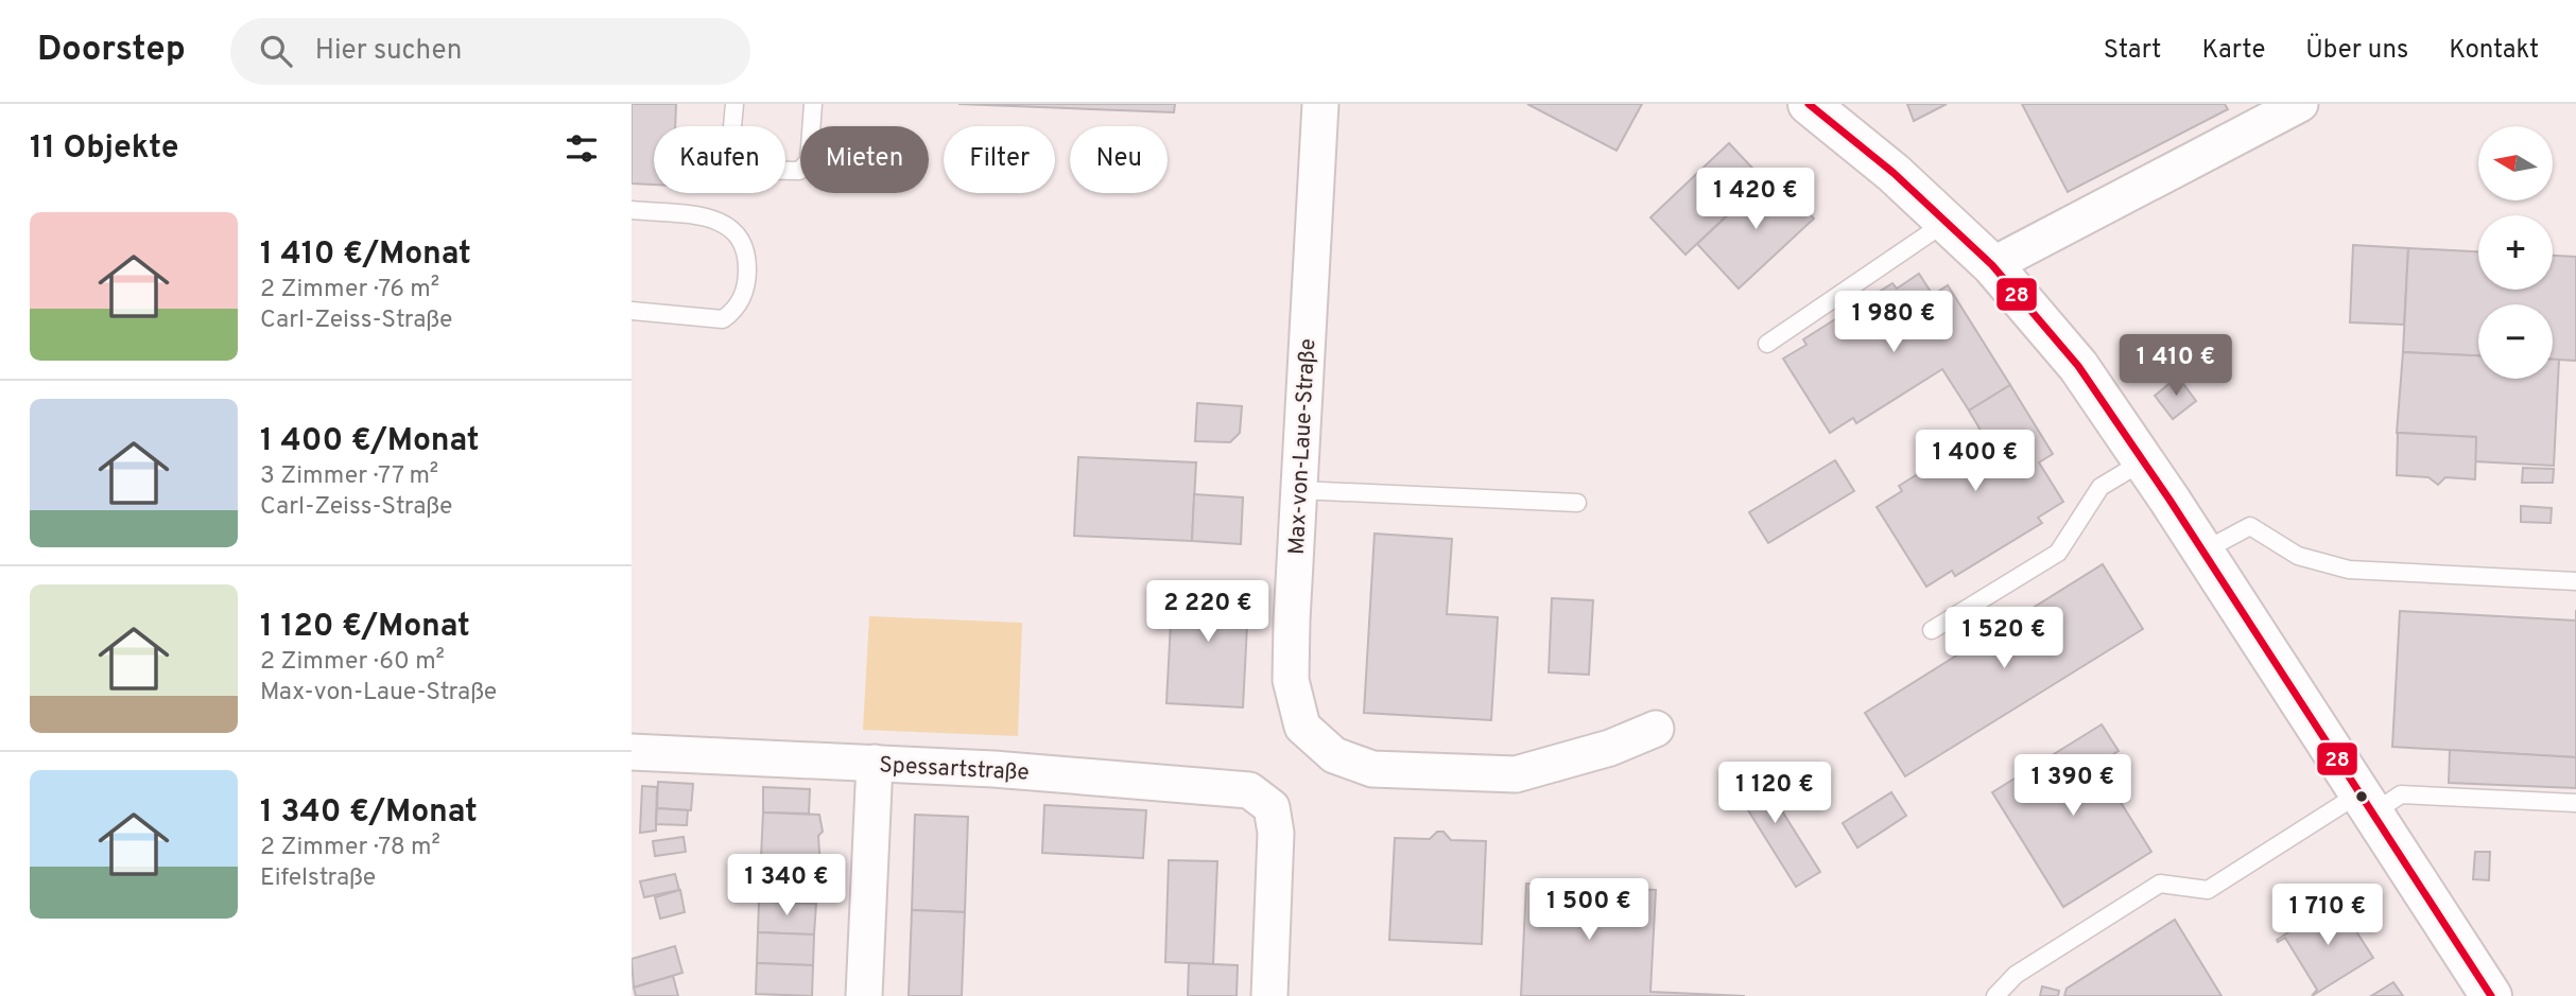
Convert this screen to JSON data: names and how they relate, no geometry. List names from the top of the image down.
{
  "streets": {
    "street": ["Max-von-Laue-Straße", "Spessartstraße"]
  },
  "lines": ["transit line 28"],
  "north": "left",
  "page": {
    "header": "Doorstep",
    "search": "Hier suchen",
    "nav": [
      "Start",
      "Karte",
      "Über uns",
      "Kontakt"
    ],
    "heading": "11 Objekte",
    "map_buttons": ["+", "−"],
    "chip": [
      "Kaufen",
      "Mieten",
      "Filter",
      "Neu"
    ],
    "price": [
      "1 420 €",
      "1 980 €",
      "1 410 €",
      "1 400 €",
      "2 220 €",
      "1 520 €",
      "1 390 €",
      "1 120 €",
      "1 340 €",
      "1 500 €",
      "1 710 €"
    ],
    "list": [
      {
        "name": "1 410 €/Monat",
        "note": "2 Zimmer · 76 m² · Carl-Zeiss-Straße"
      },
      {
        "name": "1 400 €/Monat",
        "note": "3 Zimmer · 77 m² · Carl-Zeiss-Straße"
      },
      {
        "name": "1 120 €/Monat",
        "note": "2 Zimmer · 60 m² · Max-von-Laue-Straße"
      },
      {
        "name": "1 340 €/Monat",
        "note": "2 Zimmer · 78 m² · Eifelstraße"
      }
    ]
  }
}
